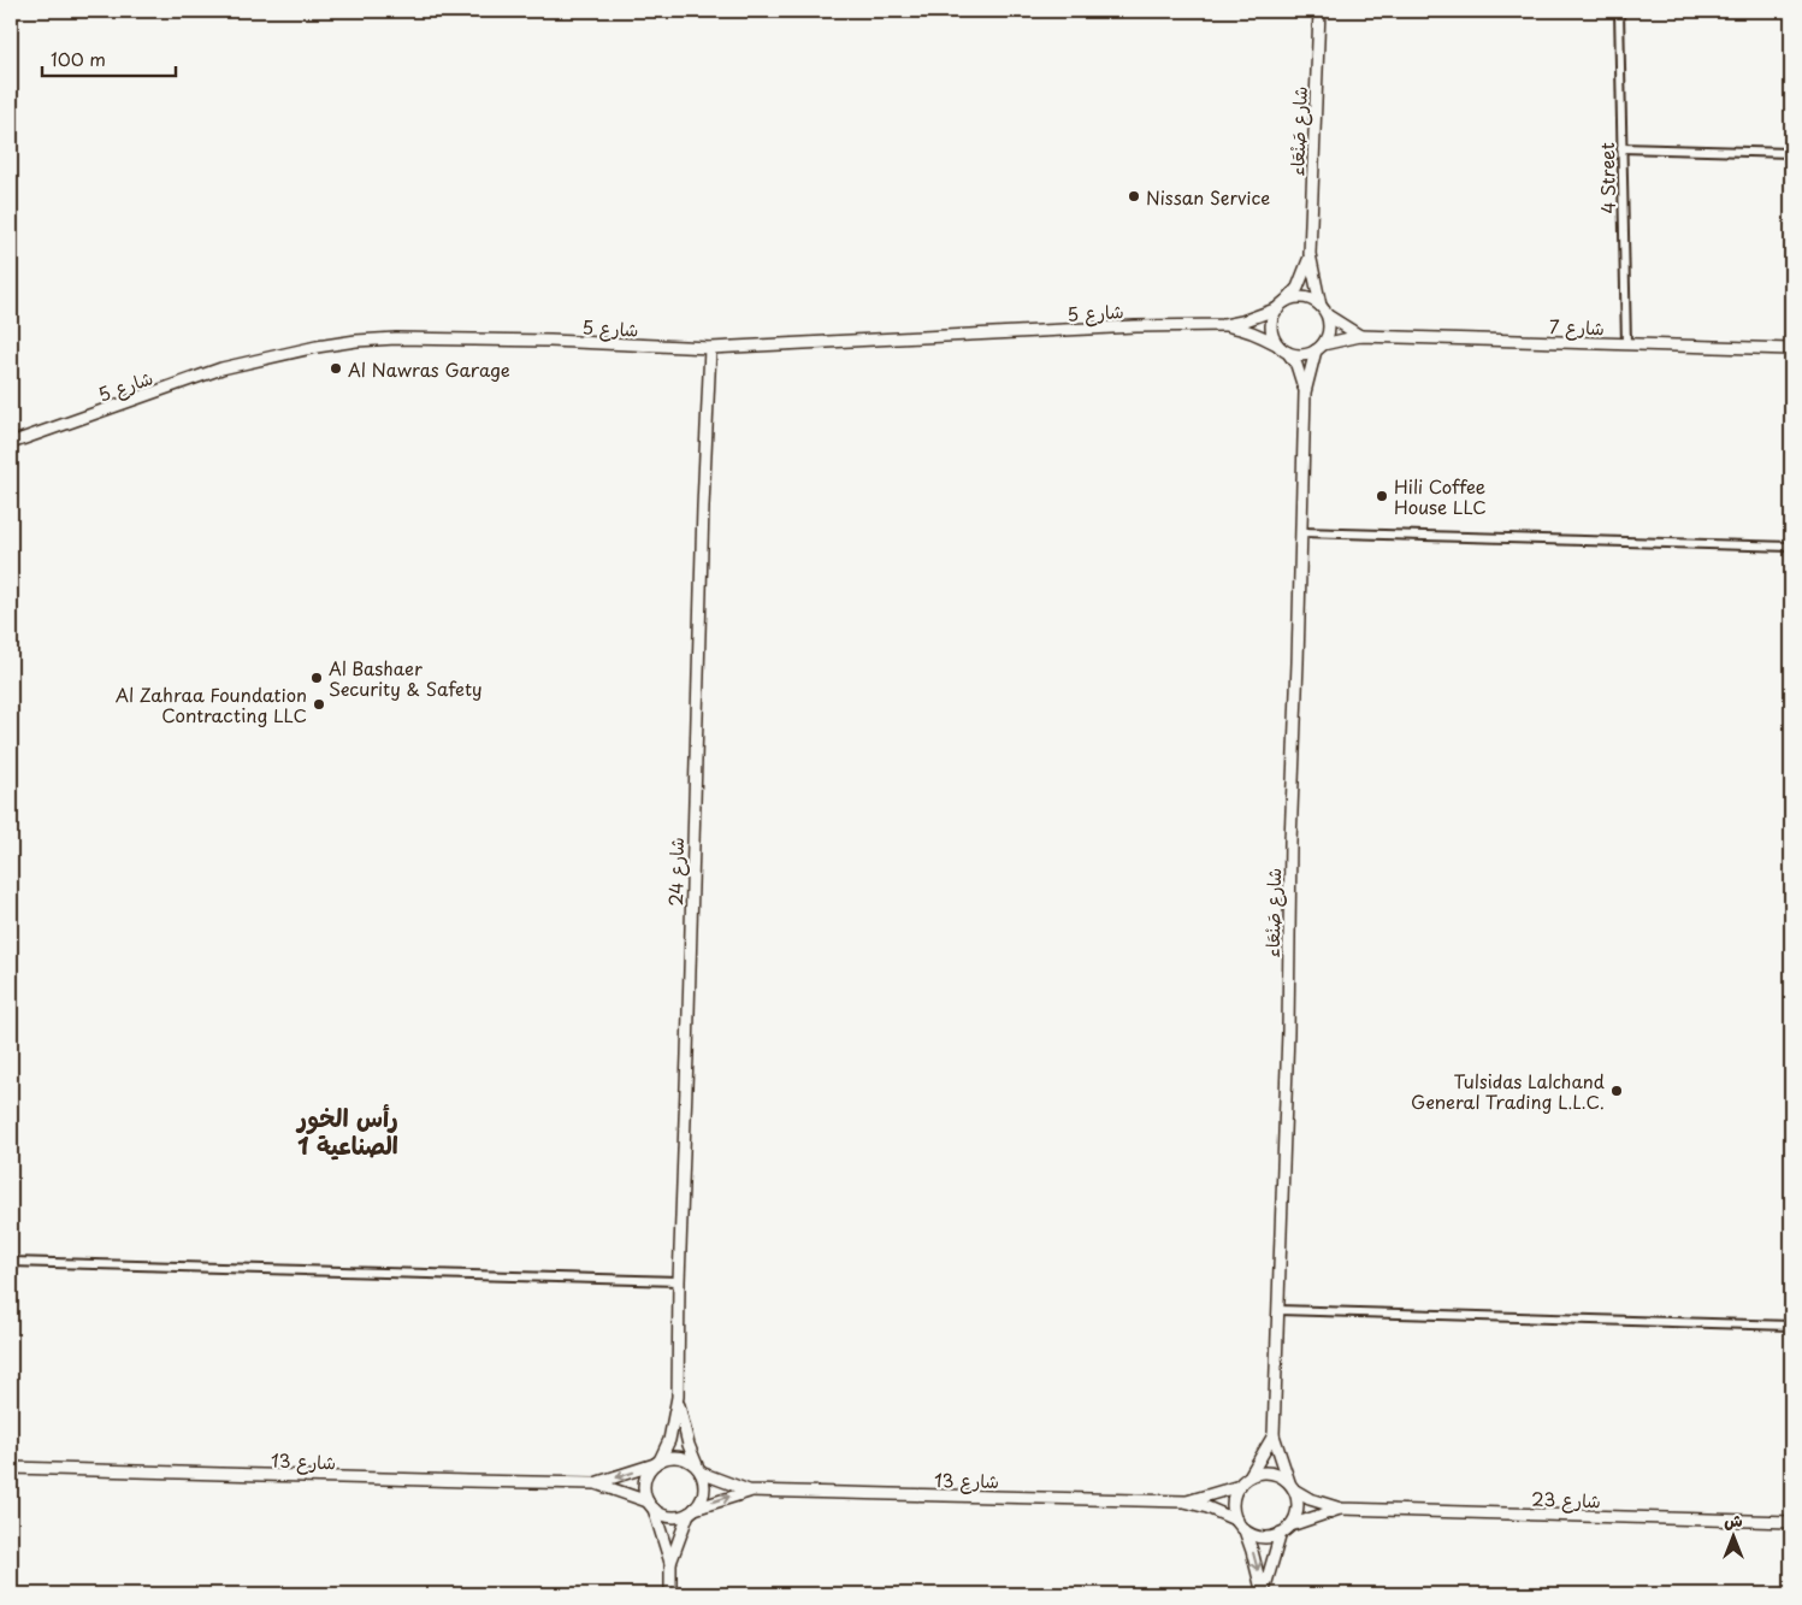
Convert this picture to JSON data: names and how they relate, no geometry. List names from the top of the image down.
{
  "streets": {
    "street": [
      "شارع صَنْعَاء",
      "4 Street",
      "شارع 5",
      "شارع 7",
      "شارع 24",
      "شارع 13",
      "شارع 23"
    ]
  },
  "crossings": [
    ["شارع صَنْعَاء", "شارع 5"],
    ["شارع صَنْعَاء", "شارع 7"],
    ["شارع صَنْعَاء", "شارع 13"],
    ["شارع صَنْعَاء", "شارع 23"],
    ["4 Street", "شارع 7"],
    ["شارع 5", "شارع 7"],
    ["شارع 5", "شارع 24"],
    ["شارع 24", "شارع 13"],
    ["شارع 13", "شارع 23"]
  ],
  "districts": ["رأس الخور الصناعية 1"],
  "places": [
    "Nissan Service",
    "Al Nawras Garage",
    "Hili Coffee House LLC",
    "Al Bashaer Security & Safety",
    "Al Zahraa Foundation Contracting LLC",
    "Tulsidas Lalchand General Trading L.L.C."
  ],
  "scale_bar": "100 m",
  "north": "top"
}
